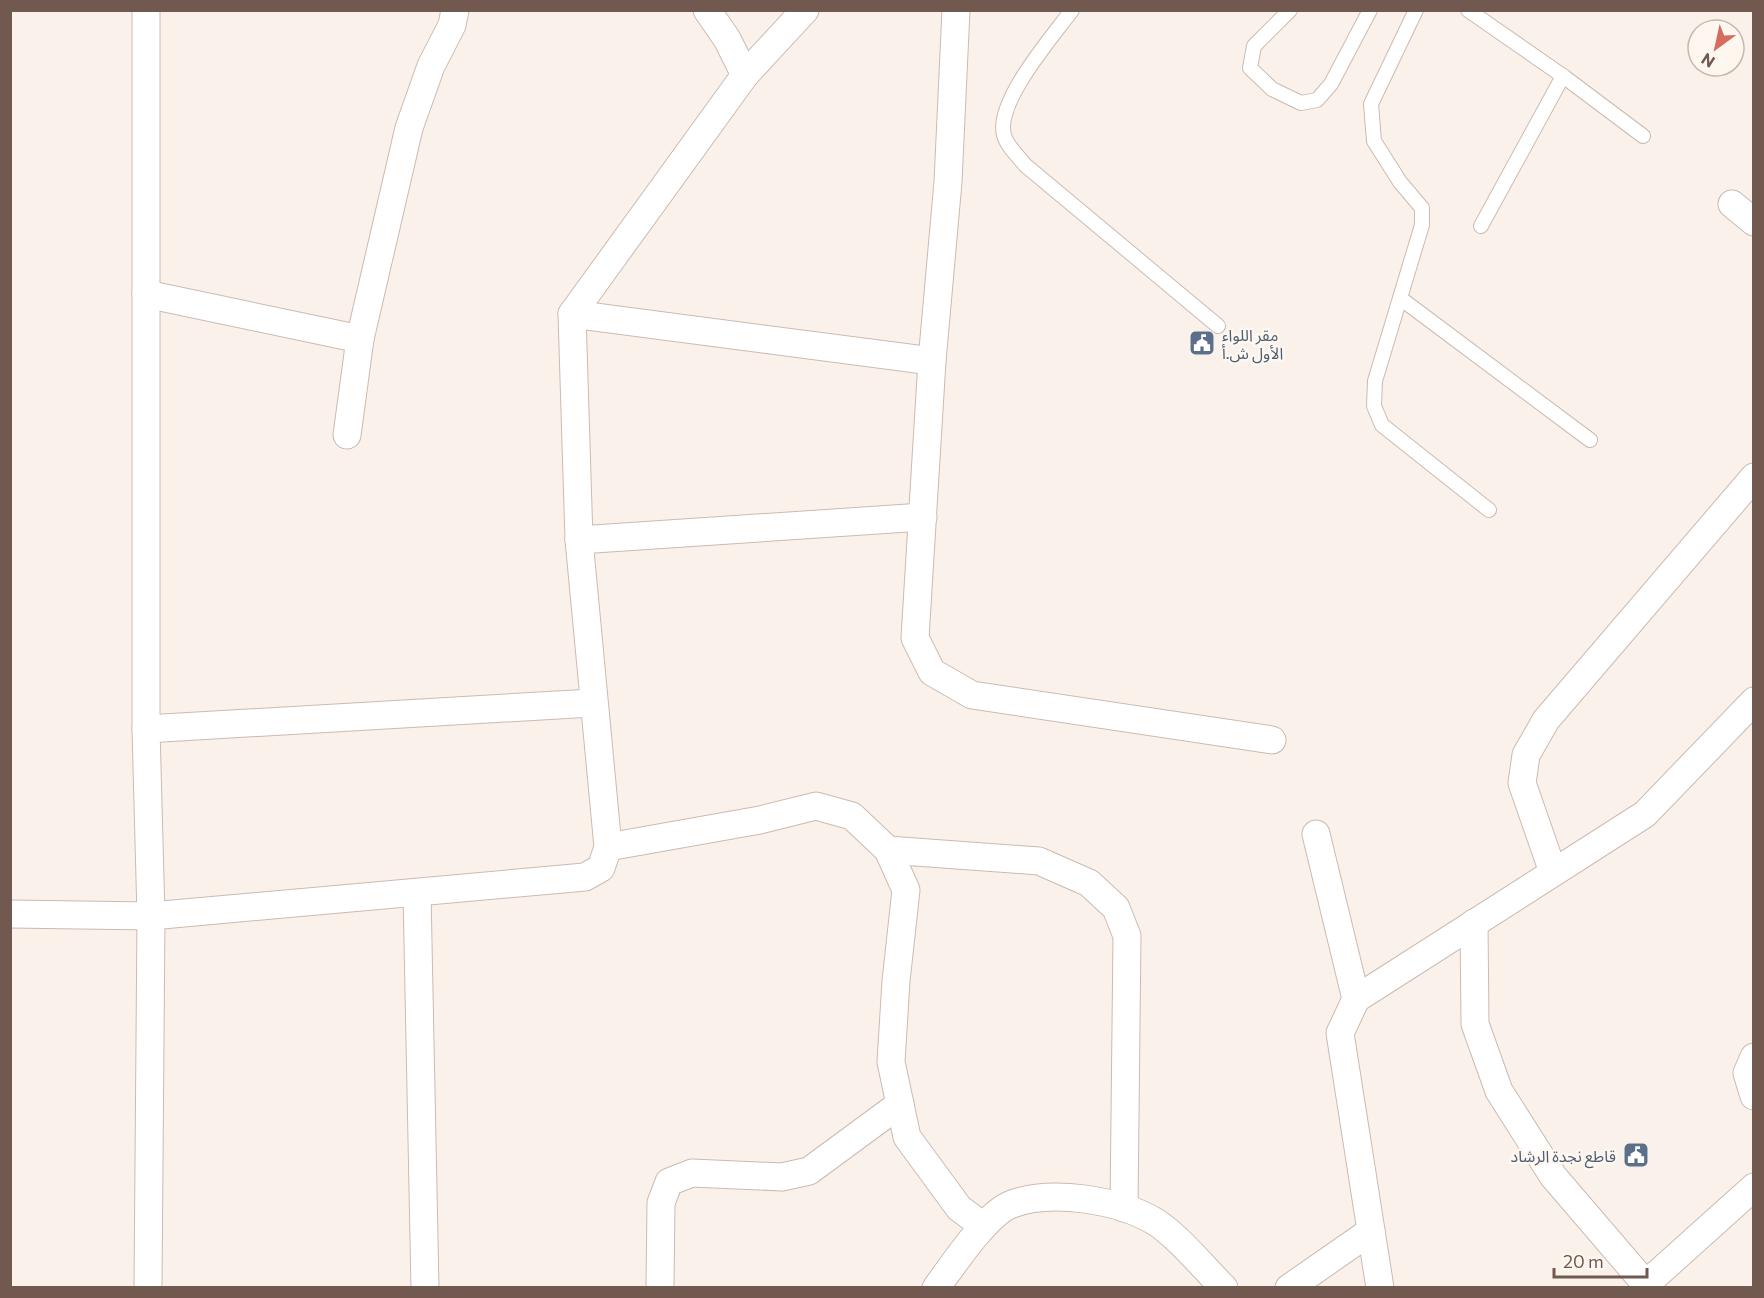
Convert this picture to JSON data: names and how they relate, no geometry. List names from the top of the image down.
{
  "places": {
    "public building": ["مقر اللواء الأول ش.أ", "قاطع نجدة الرشاد"]
  },
  "scale_bar": "20 m",
  "north": "bottom left"
}
